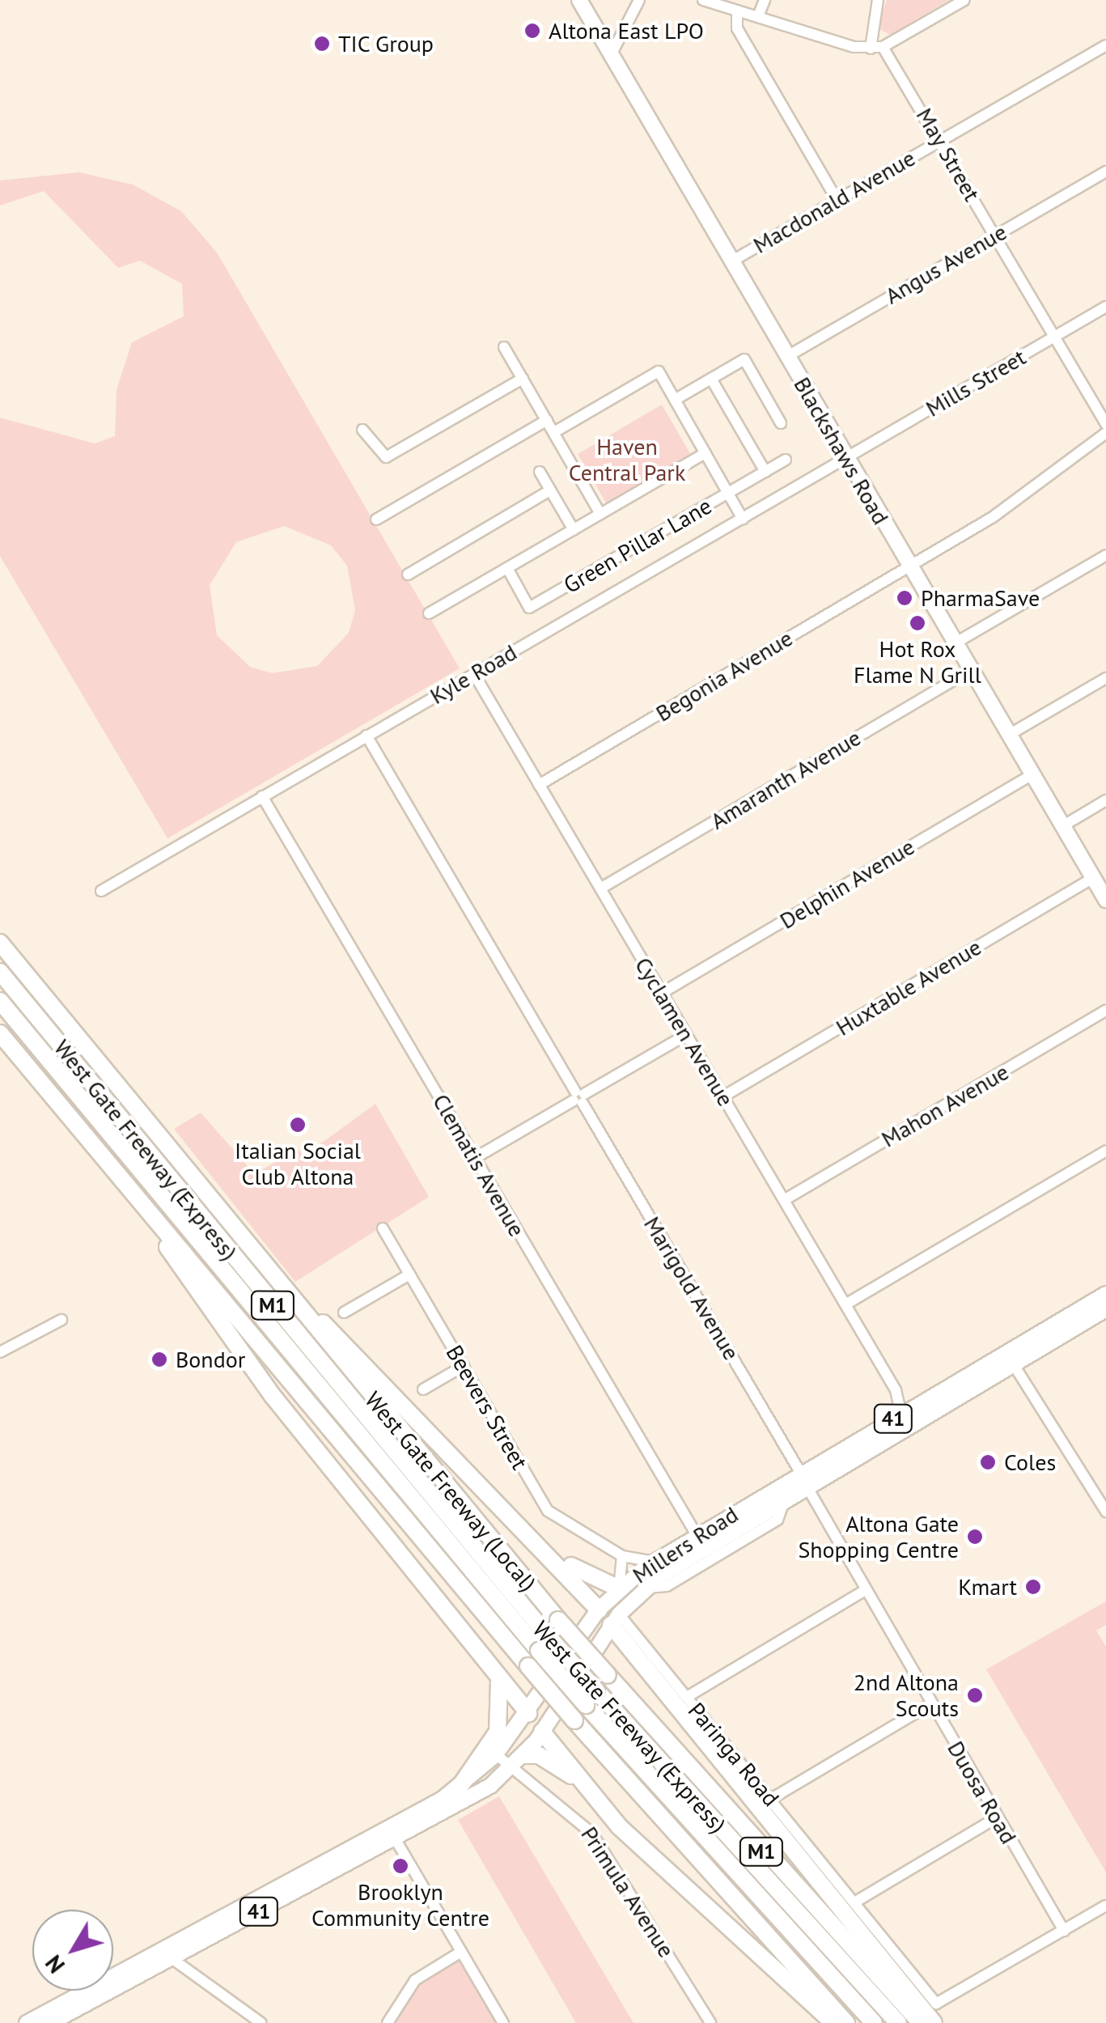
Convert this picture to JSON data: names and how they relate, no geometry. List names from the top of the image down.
{
  "streets": {
    "highway": ["West Gate Freeway (Express)", "M1", "West Gate Freeway (Local)"],
    "main road": ["Blackshaws Road", "41", "Millers Road"],
    "street": [
      "May Street",
      "Macdonald Avenue",
      "Angus Avenue",
      "Mills Street",
      "Green Pillar Lane",
      "Kyle Road",
      "Begonia Avenue",
      "Amaranth Avenue",
      "Delphin Avenue",
      "Huxtable Avenue",
      "Cyclamen Avenue",
      "Mahon Avenue",
      "Clematis Avenue",
      "Marigold Avenue",
      "Beevers Street",
      "Paringa Road",
      "Duosa Road",
      "Primula Avenue"
    ]
  },
  "crossings": [
    ["May Street", "Macdonald Avenue"],
    ["May Street", "Angus Avenue"],
    ["May Street", "Mills Street"],
    ["Macdonald Avenue", "Blackshaws Road"],
    ["Angus Avenue", "Blackshaws Road"],
    ["Mills Street", "Blackshaws Road"],
    ["Mills Street", "Kyle Road"],
    ["Blackshaws Road", "Kyle Road"],
    ["Blackshaws Road", "Begonia Avenue"],
    ["Blackshaws Road", "Amaranth Avenue"],
    ["Blackshaws Road", "Delphin Avenue"],
    ["Blackshaws Road", "Huxtable Avenue"],
    ["Kyle Road", "Cyclamen Avenue"],
    ["Kyle Road", "Clematis Avenue"],
    ["Kyle Road", "Marigold Avenue"],
    ["Begonia Avenue", "Cyclamen Avenue"],
    ["Amaranth Avenue", "Cyclamen Avenue"],
    ["Delphin Avenue", "Cyclamen Avenue"],
    ["Huxtable Avenue", "Cyclamen Avenue"],
    ["Cyclamen Avenue", "Mahon Avenue"],
    ["Clematis Avenue", "Millers Road"],
    ["Marigold Avenue", "Millers Road"],
    ["Marigold Avenue", "Duosa Road"],
    ["Beevers Street", "Millers Road"],
    ["Millers Road", "Paringa Road"],
    ["Millers Road", "Duosa Road"],
    ["Millers Road", "Primula Avenue"],
    ["Paringa Road", "Duosa Road"]
  ],
  "parks": ["Haven Central Park"],
  "places": [
    "Altona East LPO",
    "TIC Group",
    "PharmaSave",
    "Hot Rox Flame N Grill",
    "Italian Social Club Altona",
    "Bondor",
    "Coles",
    "Altona Gate Shopping Centre",
    "Kmart",
    "2nd Altona Scouts",
    "Brooklyn Community Centre"
  ],
  "north": "bottom left"
}
